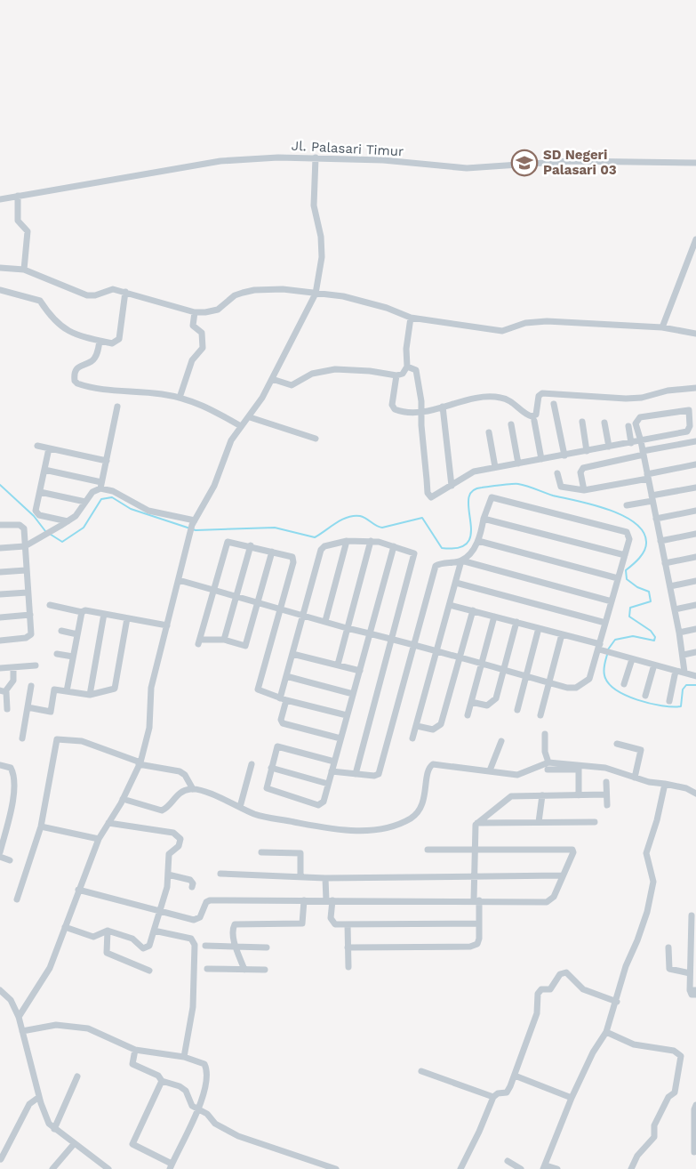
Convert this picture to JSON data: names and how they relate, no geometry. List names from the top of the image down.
{
  "streets": {
    "street": ["Jl. Palasari Timur"]
  },
  "places": {
    "school or university": ["SD Negeri Palasari 03"]
  }
}
